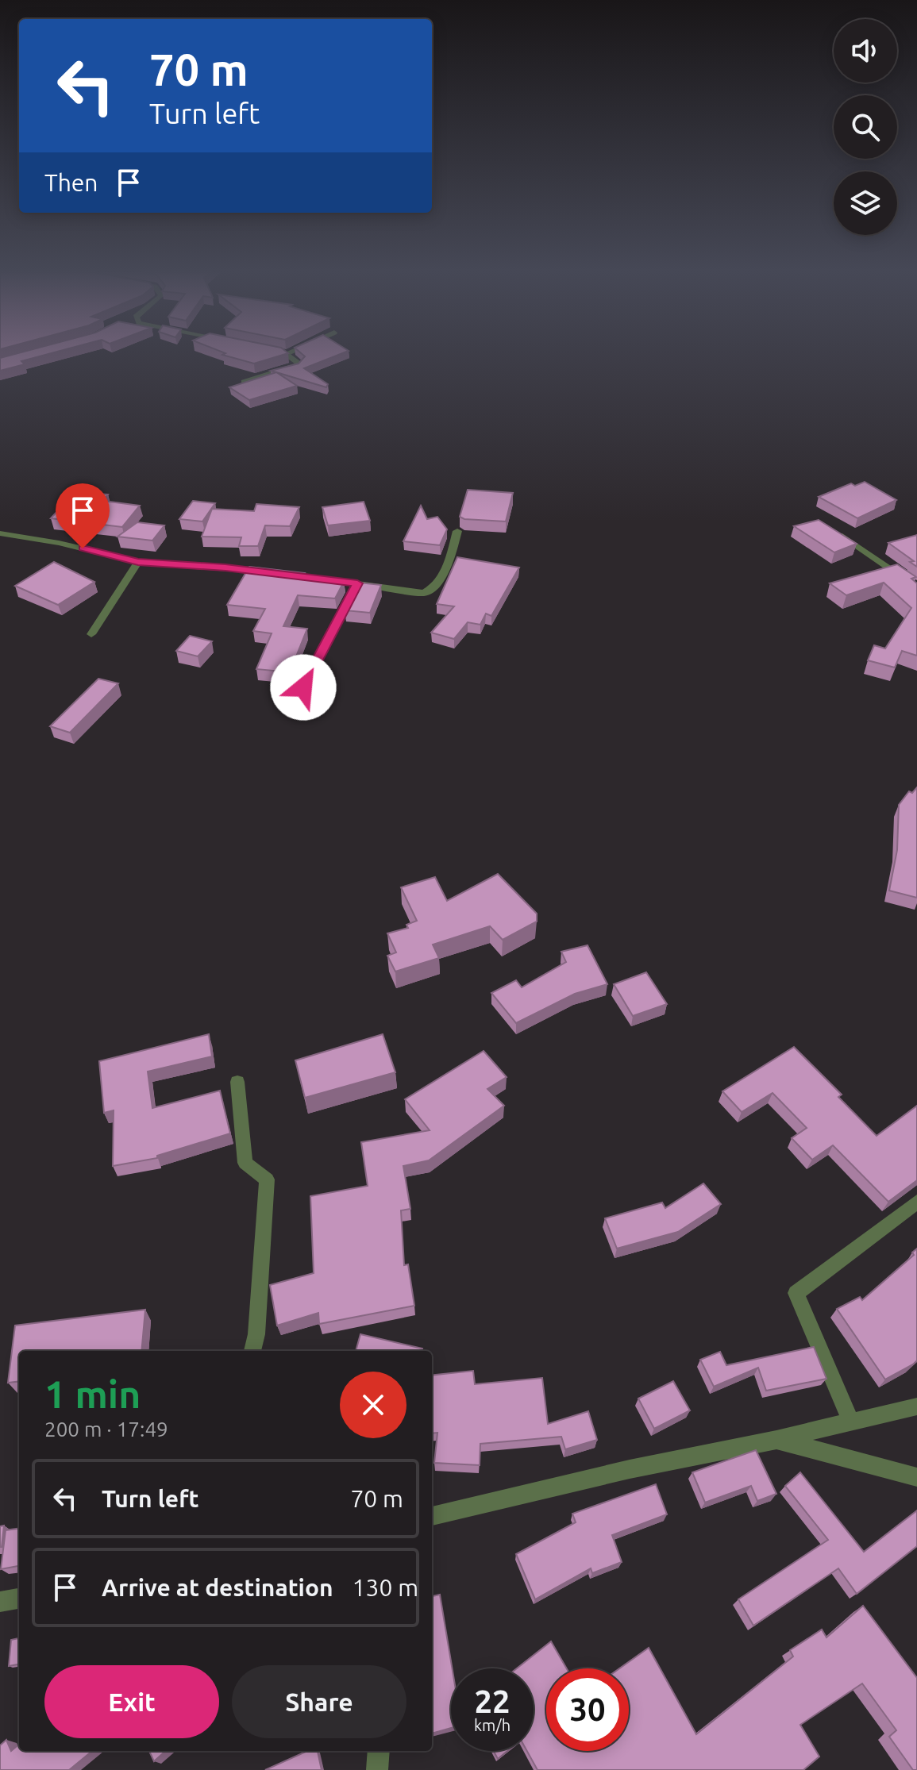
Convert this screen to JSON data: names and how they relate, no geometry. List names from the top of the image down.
{
  "page": {
    "turn": ["70 m", "Turn left"],
    "then": "Then",
    "heading": ["1 min", "200 m · 17:49"],
    "list": [
      {
        "name": "Turn left",
        "value": "70 m"
      },
      {
        "name": "Arrive at destination",
        "value": "130 m"
      }
    ],
    "buttons": ["Exit", "Share"],
    "speed": "22 km/h",
    "limit": "30"
  }
}
